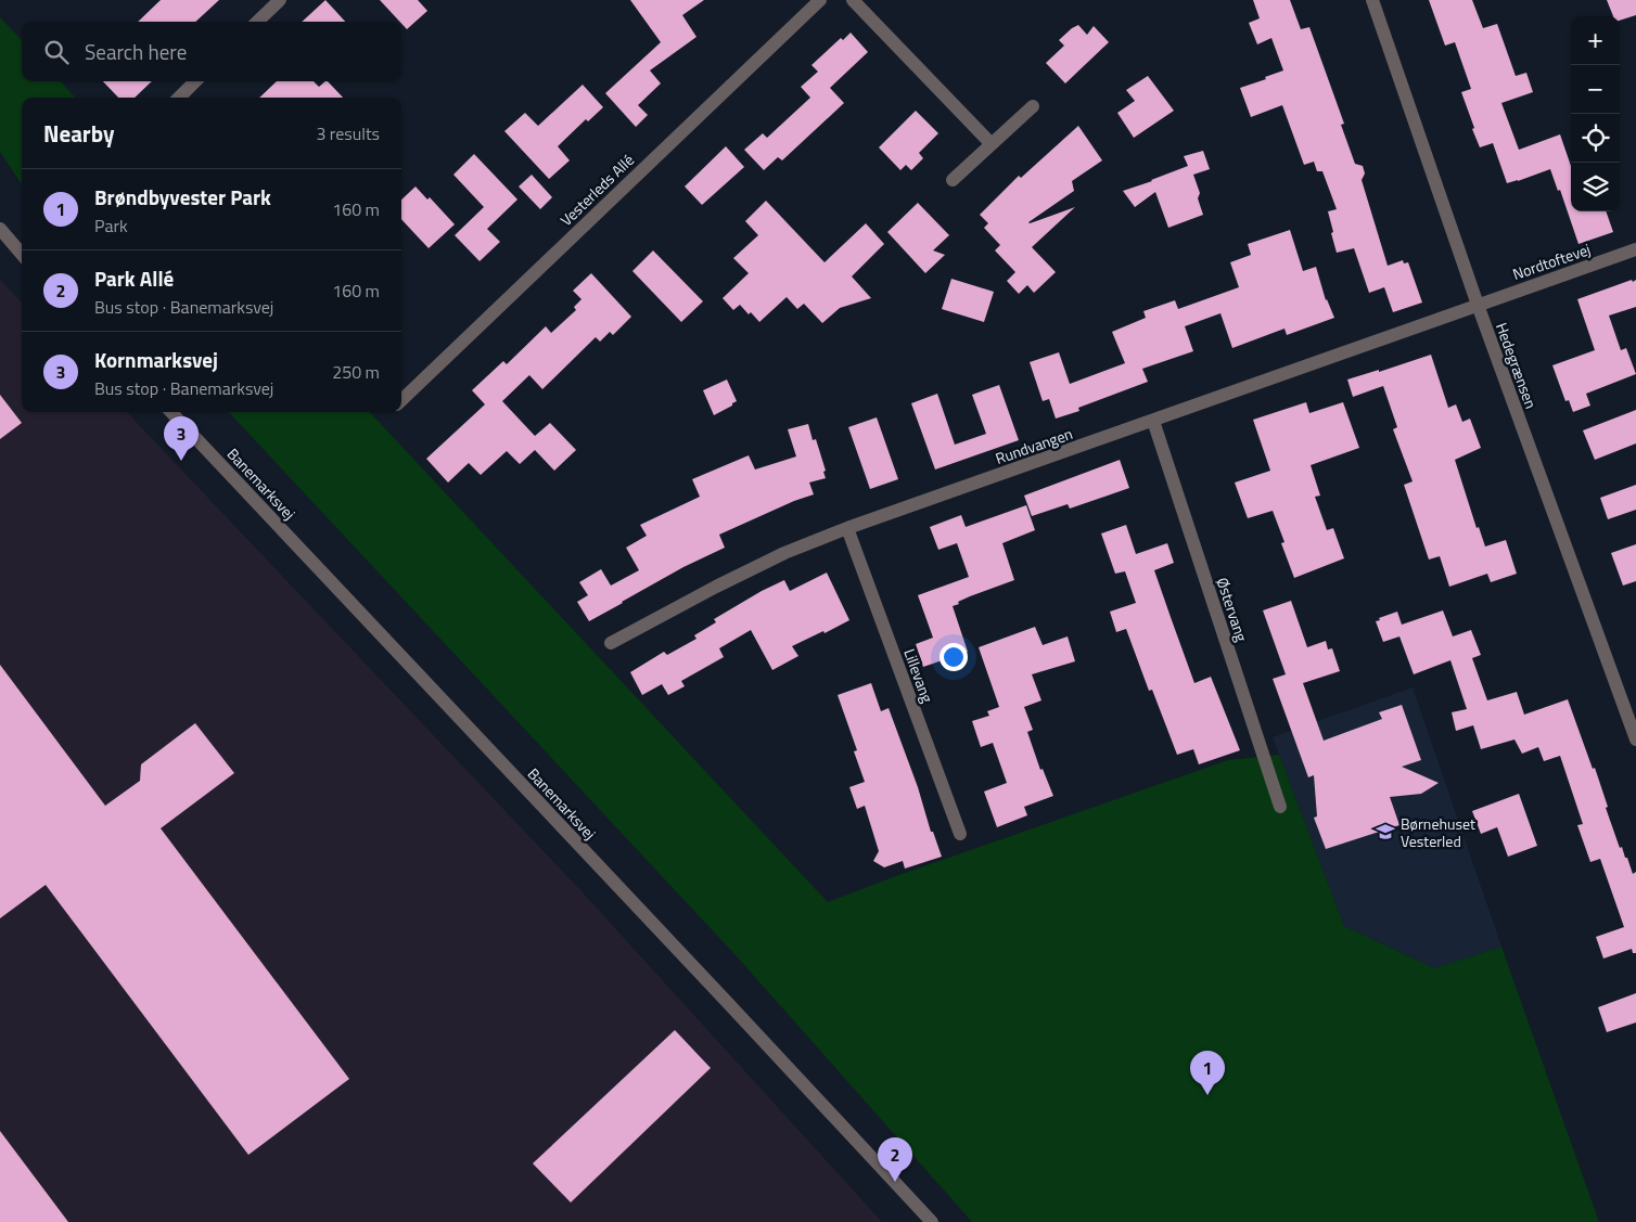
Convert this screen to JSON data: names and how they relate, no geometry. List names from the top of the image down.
{
  "streets": {
    "street": [
      "Vesterleds Allé",
      "Nordtoftevej",
      "Hedegrænsen",
      "Rundvangen",
      "Banemarksvej",
      "Østervang",
      "Lillevang"
    ]
  },
  "crossings": [
    ["Nordtoftevej", "Hedegrænsen"],
    ["Nordtoftevej", "Rundvangen"],
    ["Hedegrænsen", "Rundvangen"],
    ["Rundvangen", "Østervang"],
    ["Rundvangen", "Lillevang"]
  ],
  "places": {
    "school or university": ["Børnehuset Vesterled"]
  },
  "page": {
    "map_buttons": ["+", "−"],
    "search": "Search here",
    "heading": ["Nearby", "3 results"],
    "list": [
      {
        "mark": "1",
        "name": "Brøndbyvester Park",
        "note": "Park",
        "value": "160 m"
      },
      {
        "mark": "2",
        "name": "Park Allé",
        "note": "Bus stop · Banemarksvej",
        "value": "160 m"
      },
      {
        "mark": "3",
        "name": "Kornmarksvej",
        "note": "Bus stop · Banemarksvej",
        "value": "250 m"
      }
    ],
    "pins": ["3", "1", "2"]
  }
}
